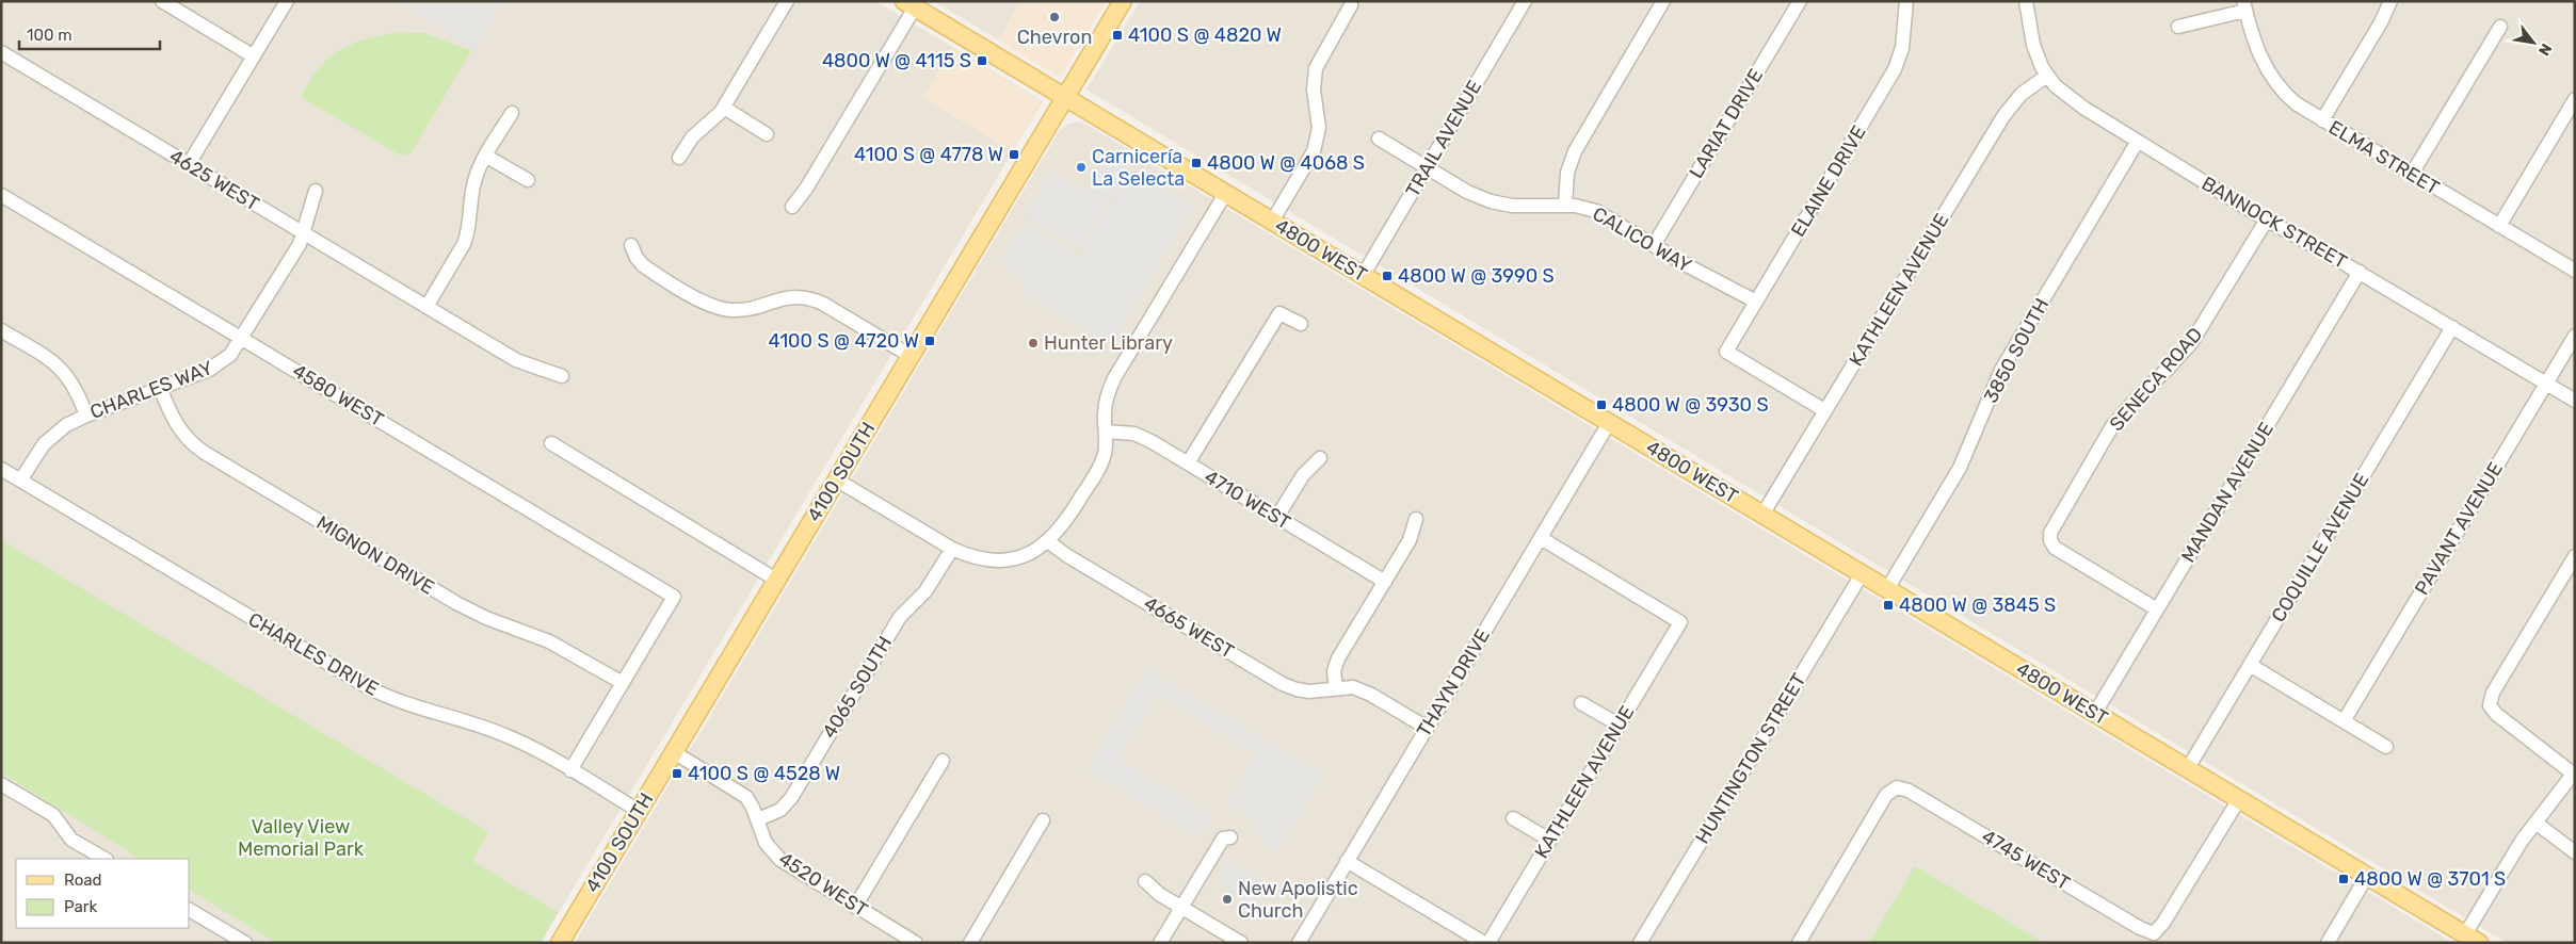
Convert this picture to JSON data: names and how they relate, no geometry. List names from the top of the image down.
{
  "streets": {
    "main road": ["4800 WEST", "4100 SOUTH"],
    "street": [
      "LARIAT DRIVE",
      "TRAIL AVENUE",
      "ELMA STREET",
      "4625 WEST",
      "ELAINE DRIVE",
      "BANNOCK STREET",
      "CALICO WAY",
      "KATHLEEN AVENUE",
      "3850 SOUTH",
      "SENECA ROAD",
      "CHARLES WAY",
      "4580 WEST",
      "MANDAN AVENUE",
      "4710 WEST",
      "PAVANT AVENUE",
      "COQUILLE AVENUE",
      "MIGNON DRIVE",
      "4665 WEST",
      "CHARLES DRIVE",
      "THAYN DRIVE",
      "4065 SOUTH",
      "HUNTINGTON STREET",
      "4745 WEST",
      "4520 WEST"
    ]
  },
  "crossings": [
    ["LARIAT DRIVE", "CALICO WAY"],
    ["TRAIL AVENUE", "CALICO WAY"],
    ["TRAIL AVENUE", "4800 WEST"],
    ["4625 WEST", "CHARLES WAY"],
    ["ELAINE DRIVE", "CALICO WAY"],
    ["ELAINE DRIVE", "KATHLEEN AVENUE"],
    ["BANNOCK STREET", "KATHLEEN AVENUE"],
    ["BANNOCK STREET", "3850 SOUTH"],
    ["BANNOCK STREET", "SENECA ROAD"],
    ["BANNOCK STREET", "MANDAN AVENUE"],
    ["BANNOCK STREET", "PAVANT AVENUE"],
    ["BANNOCK STREET", "COQUILLE AVENUE"],
    ["4800 WEST", "KATHLEEN AVENUE"],
    ["4800 WEST", "3850 SOUTH"],
    ["4800 WEST", "4100 SOUTH"],
    ["4800 WEST", "MANDAN AVENUE"],
    ["4800 WEST", "COQUILLE AVENUE"],
    ["4800 WEST", "THAYN DRIVE"],
    ["4800 WEST", "HUNTINGTON STREET"],
    ["4800 WEST", "4745 WEST"],
    ["KATHLEEN AVENUE", "THAYN DRIVE"],
    ["SENECA ROAD", "MANDAN AVENUE"],
    ["CHARLES WAY", "4580 WEST"],
    ["CHARLES WAY", "MIGNON DRIVE"],
    ["CHARLES WAY", "CHARLES DRIVE"],
    ["4580 WEST", "MIGNON DRIVE"],
    ["4100 SOUTH", "CHARLES DRIVE"],
    ["4100 SOUTH", "4520 WEST"],
    ["4665 WEST", "THAYN DRIVE"],
    ["4065 SOUTH", "4520 WEST"]
  ],
  "parks": ["Valley View Memorial Park"],
  "places": {
    "other": [
      "Chevron",
      "Carnicería La Selecta",
      "Hunter Library",
      "New Apolistic Church"
    ],
    "transit": [
      "4100 S @ 4820 W",
      "4800 W @ 4115 S",
      "4100 S @ 4778 W",
      "4800 W @ 4068 S",
      "4800 W @ 3990 S",
      "4100 S @ 4720 W",
      "4800 W @ 3930 S",
      "4800 W @ 3845 S",
      "4100 S @ 4528 W",
      "4800 W @ 3701 S"
    ]
  },
  "legend": ["Road", "Park"],
  "scale_bar": "100 m",
  "north": "bottom right"
}
